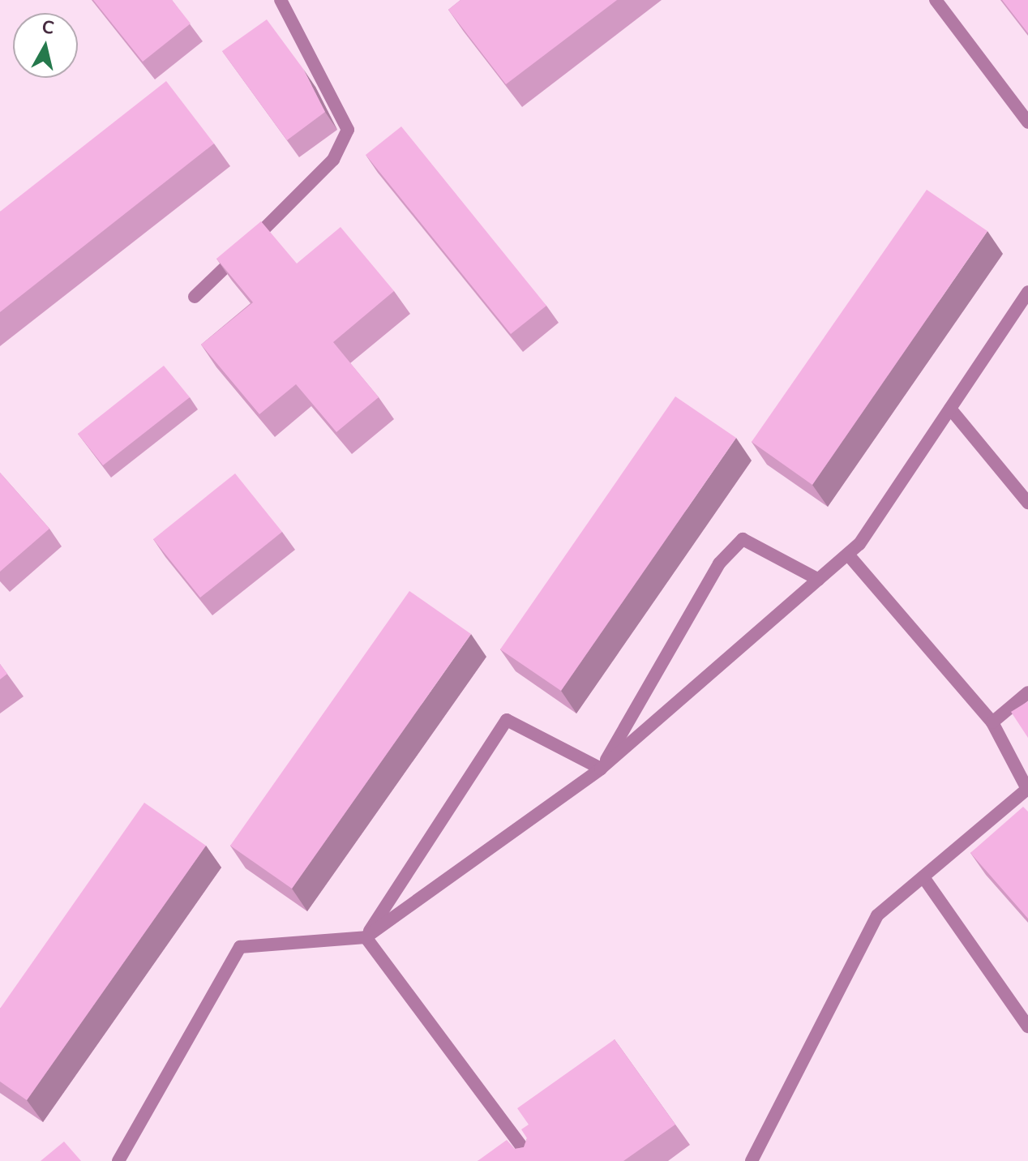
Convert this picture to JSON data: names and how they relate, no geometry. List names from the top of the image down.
{
  "north": "top"
}
